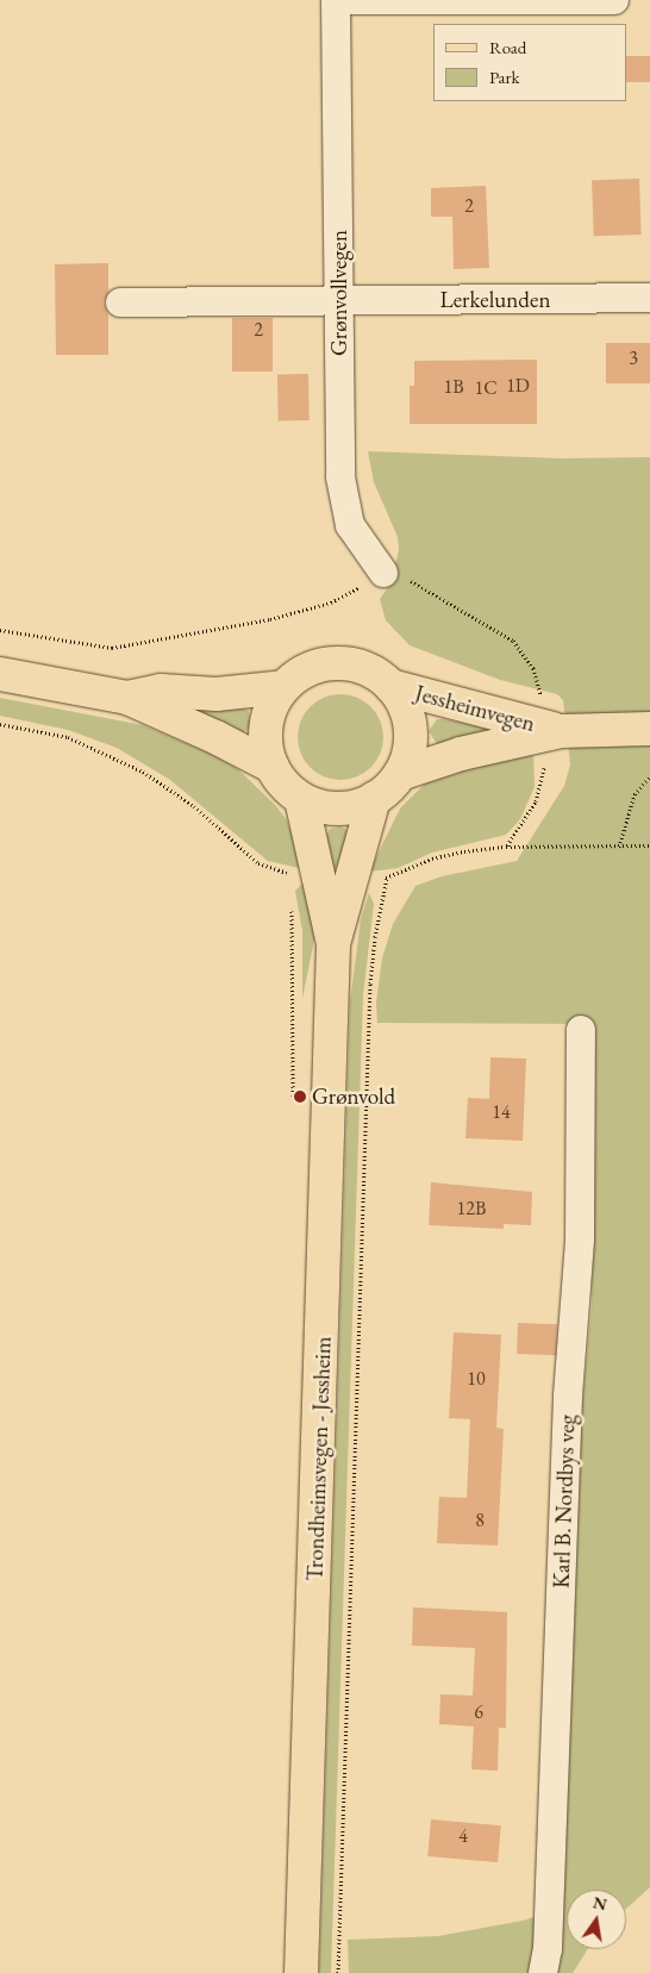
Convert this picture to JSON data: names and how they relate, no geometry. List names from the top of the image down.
{
  "streets": {
    "main road": ["Jessheimvegen", "Trondheimsvegen - Jessheim"],
    "street": ["Grønvollvegen", "Lerkelunden", "Karl B. Nordbys veg"]
  },
  "crossings": [
    ["Grønvollvegen", "Lerkelunden"],
    ["Jessheimvegen", "Trondheimsvegen - Jessheim"]
  ],
  "places": ["Grønvold"],
  "house_numbers": [
    "2",
    "2",
    "3",
    "1D",
    "1B",
    "1C",
    "14",
    "12B",
    "10",
    "8",
    "6",
    "4"
  ],
  "legend": ["Road", "Park"],
  "north": "top"
}
